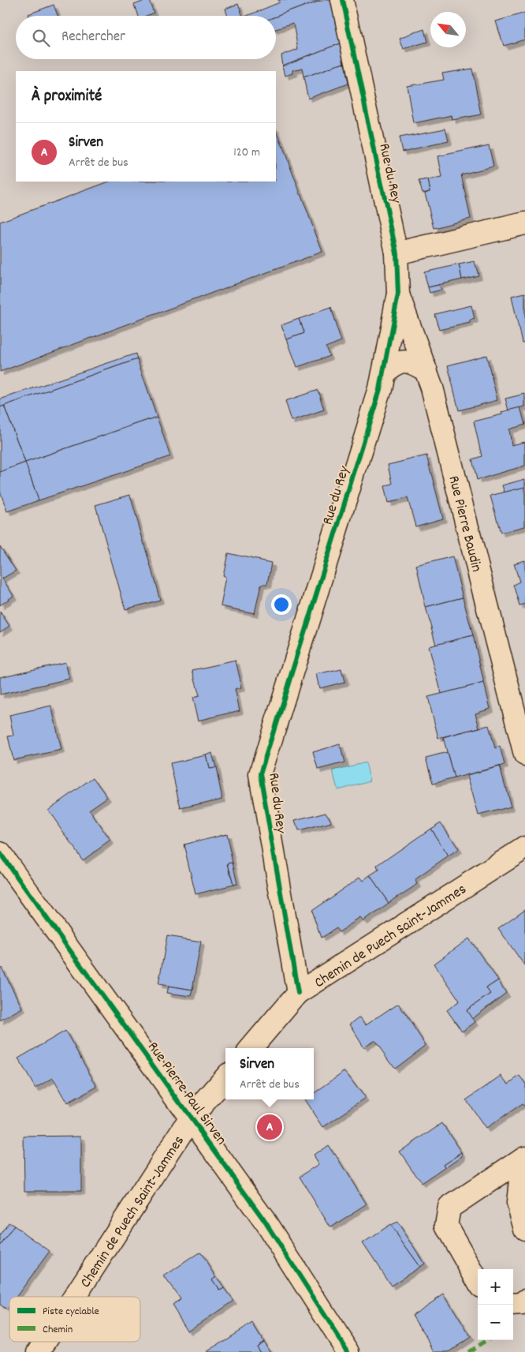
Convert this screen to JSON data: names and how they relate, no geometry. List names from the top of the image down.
{
  "streets": {
    "street": [
      "Rue du Rey",
      "Rue Pierre Baudin",
      "Chemin de Puech Saint-Jammes",
      "Rue Pierre Paul Sirven"
    ]
  },
  "crossings": [
    ["Rue du Rey", "Rue Pierre Baudin"],
    ["Rue du Rey", "Chemin de Puech Saint-Jammes"],
    ["Chemin de Puech Saint-Jammes", "Rue Pierre Paul Sirven"]
  ],
  "legend": ["Piste cyclable", "Chemin"],
  "north": "top left",
  "page": {
    "search": "Rechercher",
    "heading": "À proximité",
    "list": [
      {
        "mark": "A",
        "name": "Sirven",
        "note": "Arrêt de bus",
        "value": "120 m"
      }
    ],
    "popup": ["Sirven", "Arrêt de bus"],
    "pins": "A",
    "map_buttons": ["+", "−"]
  }
}
